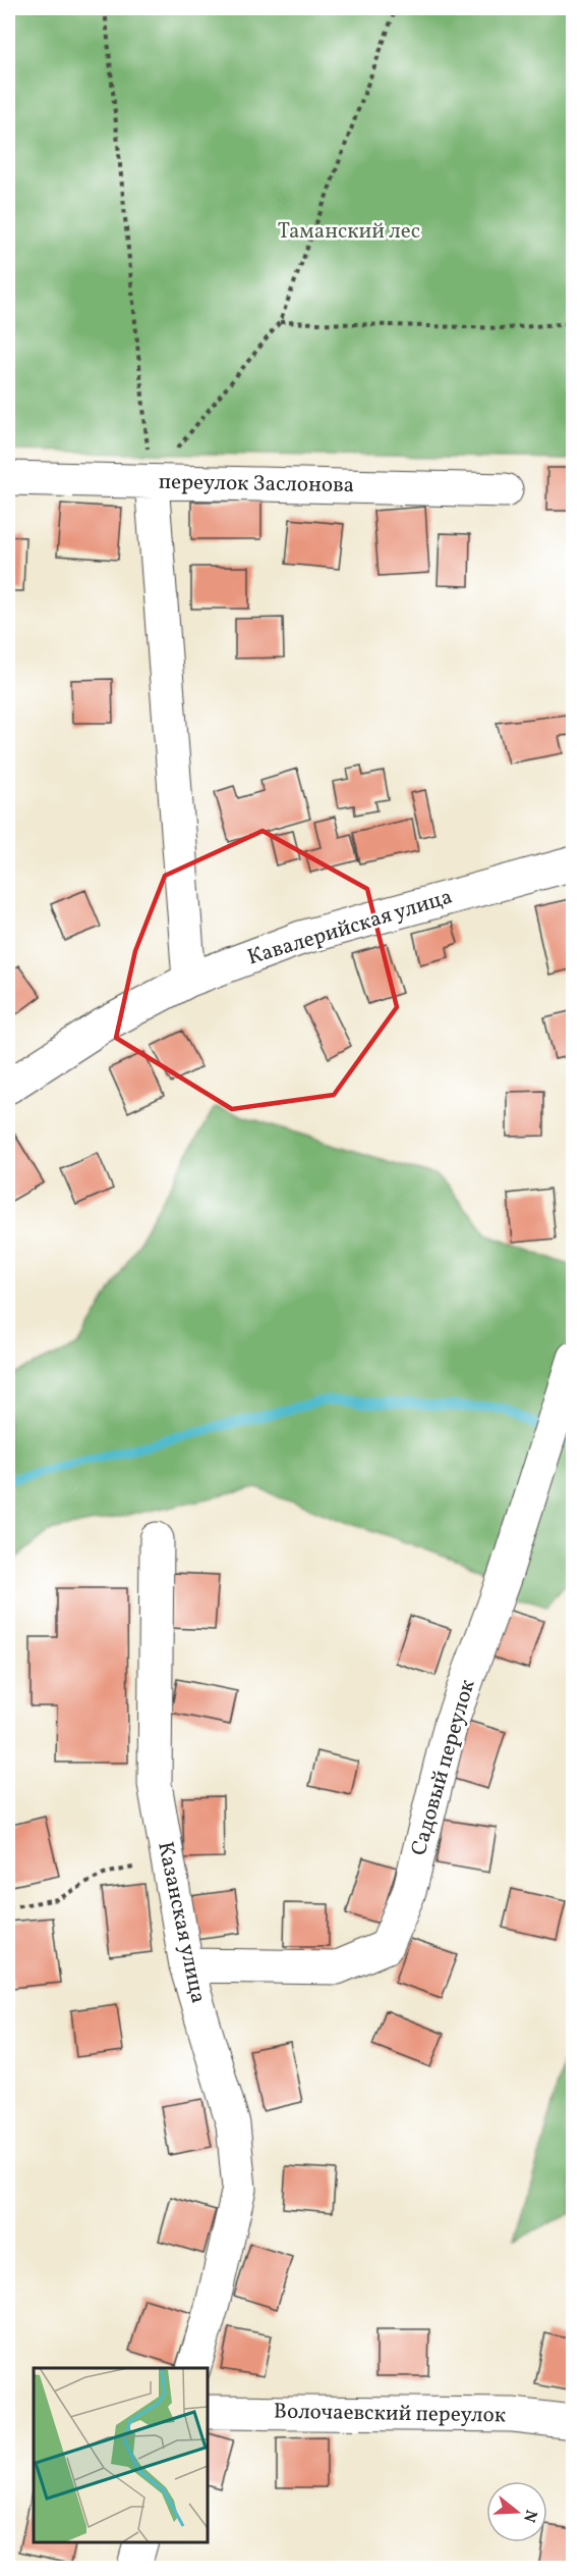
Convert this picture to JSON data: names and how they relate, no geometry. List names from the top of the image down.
{
  "streets": {
    "street": [
      "переулок Заслонова",
      "Кавалерийская улица",
      "Садовый переулок",
      "Казанская улица",
      "Волочаевский переулок"
    ]
  },
  "crossings": [
    ["Садовый переулок", "Казанская улица"]
  ],
  "parks": ["Таманский лес"],
  "north": "right"
}
